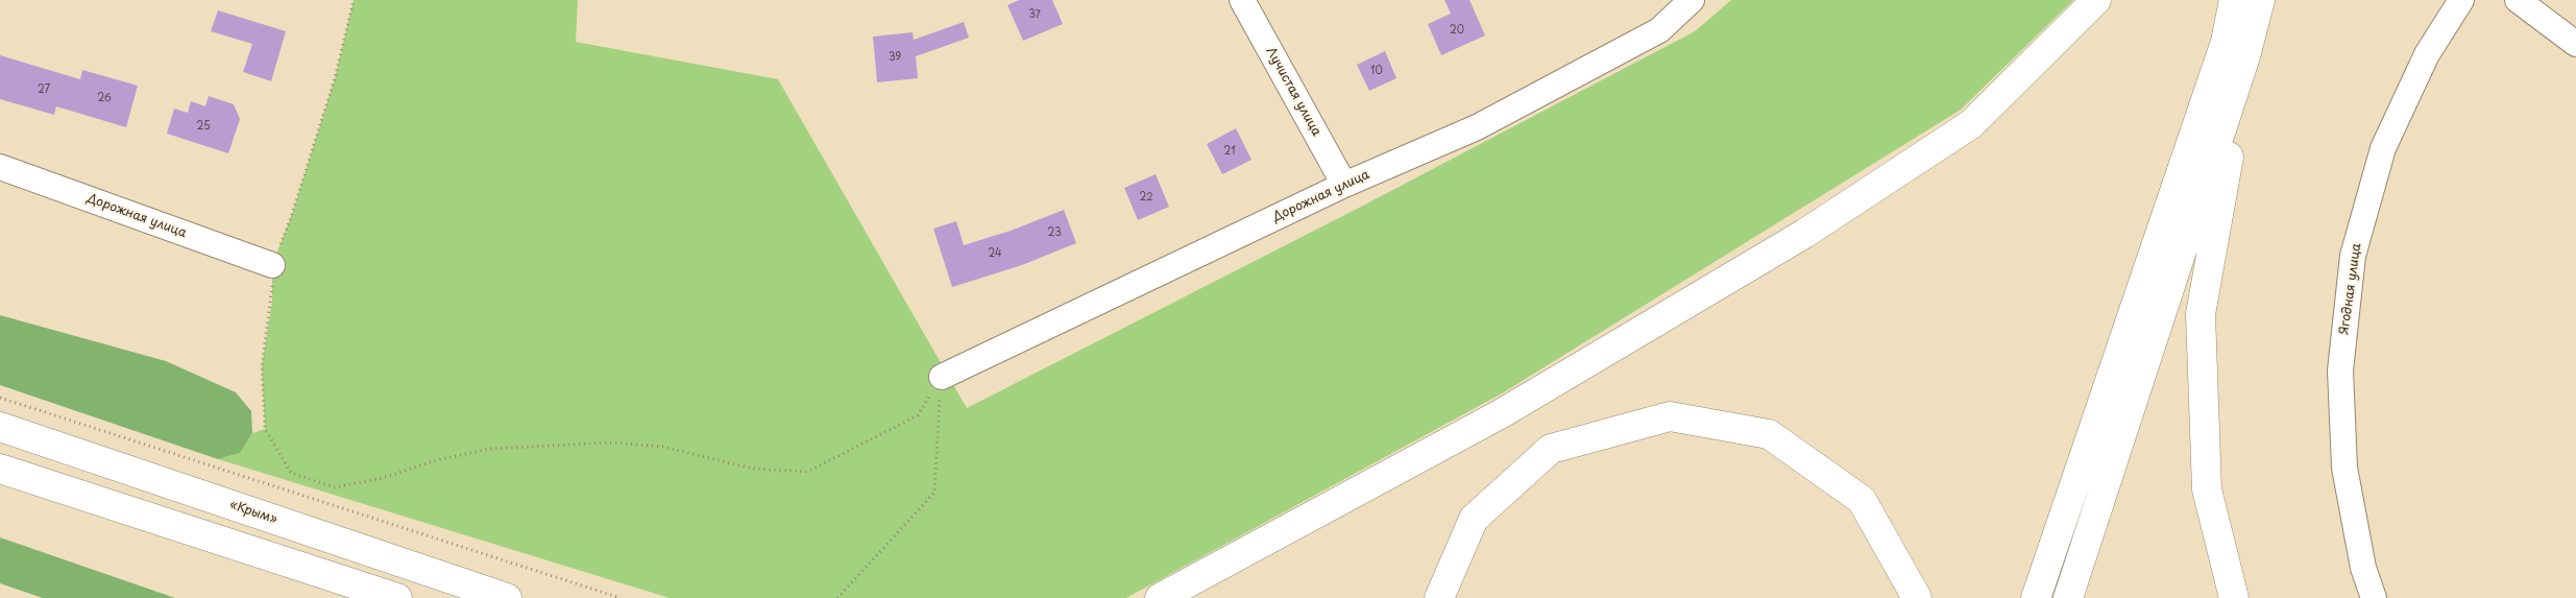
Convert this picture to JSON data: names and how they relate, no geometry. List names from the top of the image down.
{
  "streets": {
    "main road": ["«Крым»"],
    "street": ["Лучистая улица", "Дорожная улица", "Ягодная улица"]
  },
  "crossings": [
    ["Лучистая улица", "Дорожная улица"]
  ],
  "house_numbers": [
    "37",
    "20",
    "39",
    "10",
    "27",
    "26",
    "25",
    "21",
    "22",
    "23",
    "24"
  ]
}
